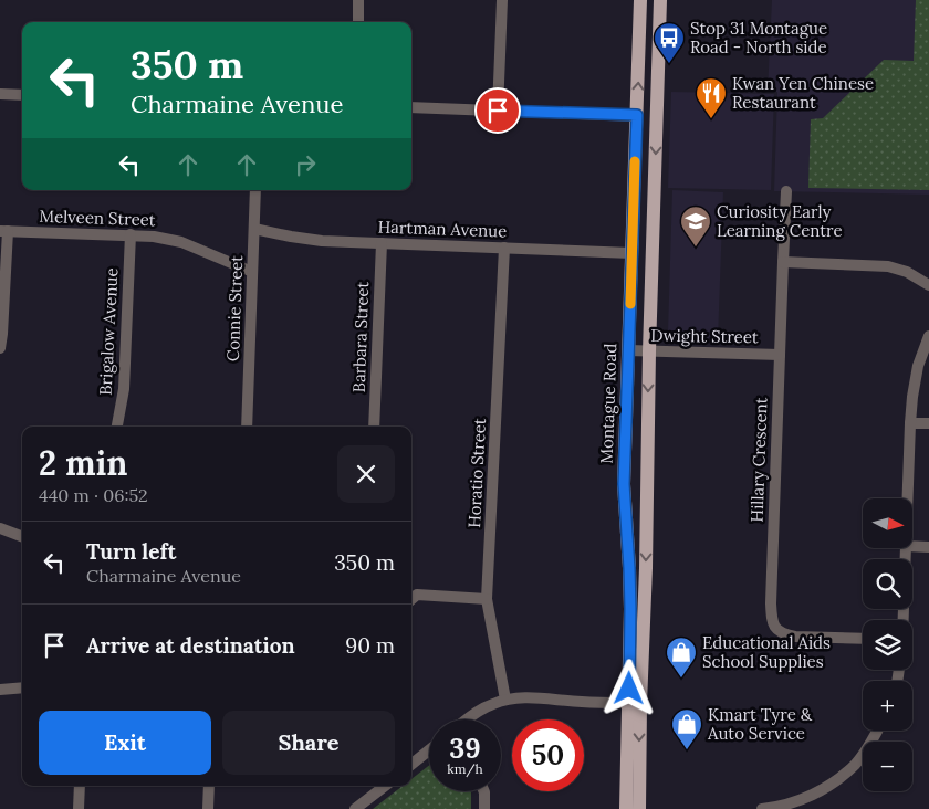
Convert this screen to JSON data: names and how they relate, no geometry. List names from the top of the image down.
{
  "streets": {
    "main road": ["Montague Road"],
    "street": [
      "Melveen Street",
      "Hartman Avenue",
      "Connie Street",
      "Brigalow Avenue",
      "Dwight Street",
      "Barbara Street",
      "Hillary Crescent",
      "Horatio Street"
    ]
  },
  "crossings": [
    ["Melveen Street", "Connie Street"],
    ["Melveen Street", "Brigalow Avenue"],
    ["Hartman Avenue", "Connie Street"],
    ["Hartman Avenue", "Barbara Street"],
    ["Hartman Avenue", "Montague Road"],
    ["Hartman Avenue", "Horatio Street"],
    ["Dwight Street", "Montague Road"],
    ["Dwight Street", "Hillary Crescent"]
  ],
  "places": {
    "bus stop": ["Stop 31 Montague Road - North side"],
    "restaurant": ["Kwan Yen Chinese Restaurant"],
    "school or university": ["Curiosity Early Learning Centre"],
    "shop": ["Educational Aids School Supplies", "Kmart Tyre & Auto Service"]
  },
  "north": "right",
  "page": {
    "turn": ["350 m", "Charmaine Avenue"],
    "heading": ["2 min", "440 m · 06:52"],
    "map_buttons": ["+", "−"],
    "list": [
      {
        "name": "Turn left",
        "note": "Charmaine Avenue",
        "value": "350 m"
      },
      {
        "name": "Arrive at destination",
        "value": "90 m"
      }
    ],
    "buttons": ["Exit", "Share"],
    "speed": "39 km/h",
    "limit": "50"
  }
}
